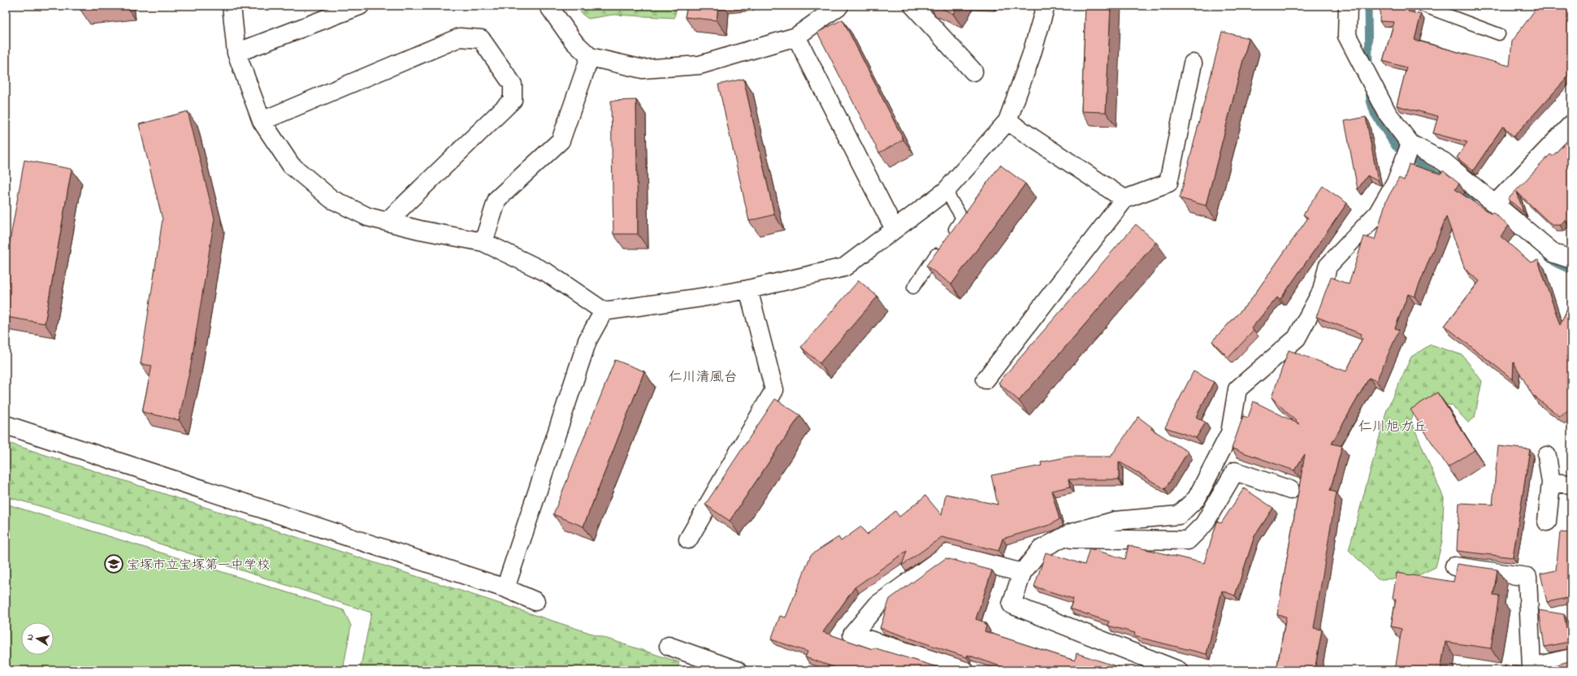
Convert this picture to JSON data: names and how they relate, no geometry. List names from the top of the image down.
{
  "districts": ["仁川清風台", "仁川旭ガ丘"],
  "places": {
    "school or university": ["宝塚市立宝塚第一中学校"]
  },
  "north": "left"
}
